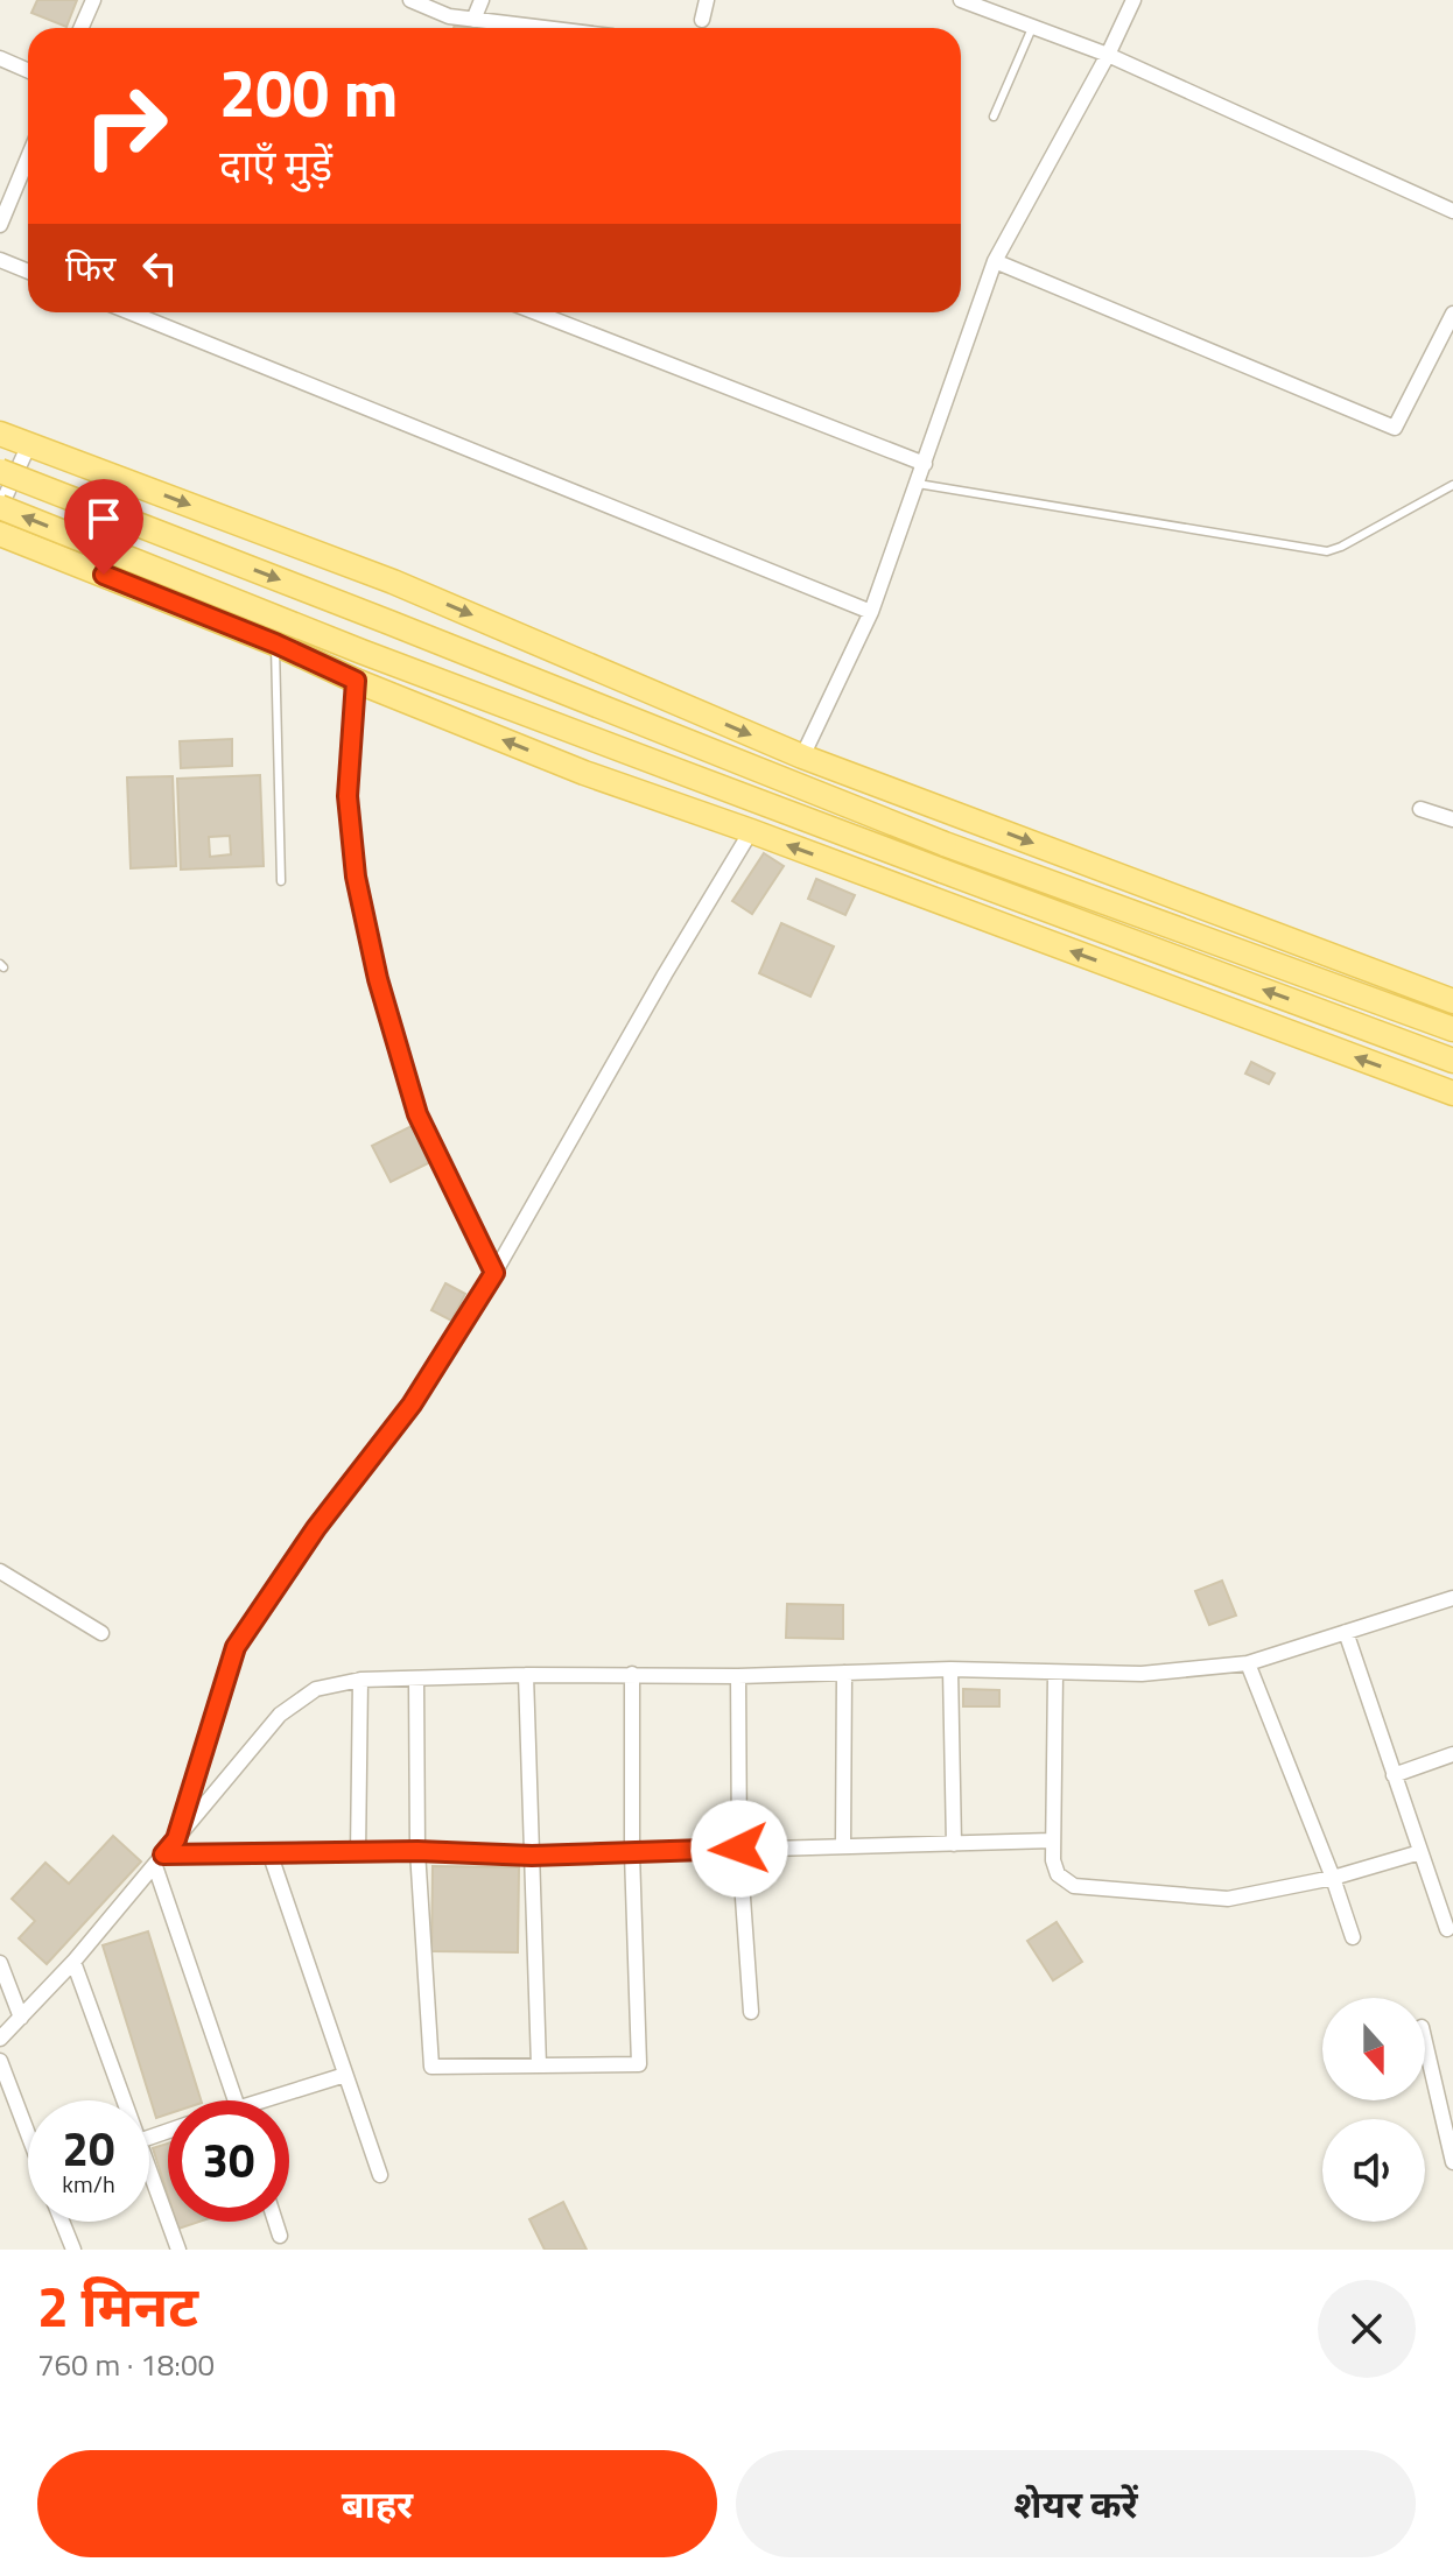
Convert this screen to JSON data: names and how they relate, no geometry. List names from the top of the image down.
{
  "north": "bottom",
  "page": {
    "turn": ["200 m", "दाएँ मुड़ें"],
    "then": "फिर",
    "speed": "20 km/h",
    "limit": "30",
    "heading": ["2 मिनट", "760 m · 18:00"],
    "buttons": ["बाहर", "शेयर करें"]
  }
}
